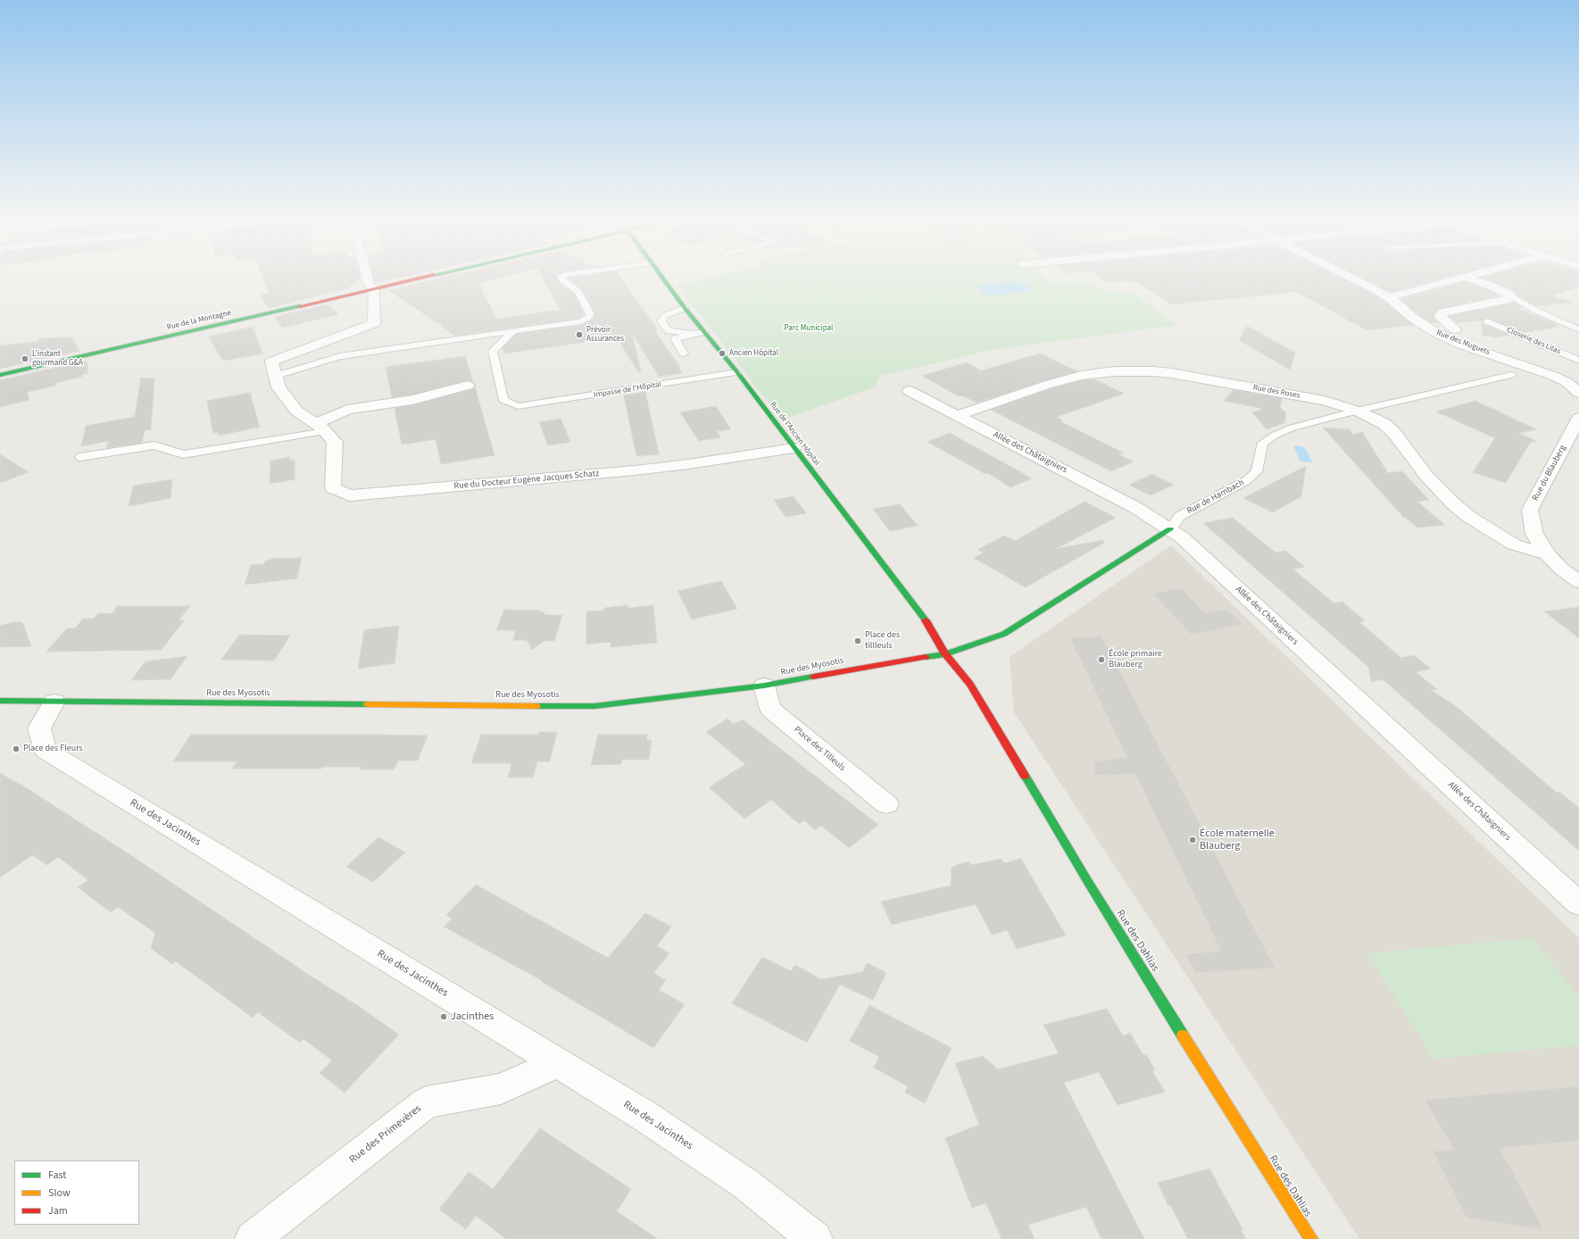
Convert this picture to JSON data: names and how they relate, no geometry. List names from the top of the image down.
{
  "streets": {
    "street": [
      "Rue de la Montagne",
      "Rue des Muguets",
      "Rue des Roses",
      "Rue de l'Ancien Hôpital",
      "Allée des Châtaigniers",
      "Rue du Blauberg",
      "Rue du Docteur Eugène Jacques Schatz",
      "Rue de Hambach",
      "Rue des Myosotis",
      "Place des Tilleuls",
      "Rue des Jacinthes",
      "Rue des Dahlias",
      "Rue des Primevères"
    ],
    "lane": ["Closerie des Lilas", "Impasse de l'Hôpital"]
  },
  "crossings": [
    ["Rue de la Montagne", "Rue du Docteur Eugène Jacques Schatz"],
    ["Impasse de l'Hôpital", "Rue de l'Ancien Hôpital"],
    ["Rue des Roses", "Allée des Châtaigniers"],
    ["Rue des Roses", "Rue du Blauberg"],
    ["Rue des Roses", "Rue de Hambach"],
    ["Rue de l'Ancien Hôpital", "Rue du Docteur Eugène Jacques Schatz"],
    ["Rue de l'Ancien Hôpital", "Rue de Hambach"],
    ["Rue de l'Ancien Hôpital", "Rue des Myosotis"],
    ["Rue de l'Ancien Hôpital", "Rue des Dahlias"],
    ["Allée des Châtaigniers", "Rue de Hambach"],
    ["Rue de Hambach", "Rue des Myosotis"],
    ["Rue de Hambach", "Rue des Dahlias"],
    ["Rue des Myosotis", "Place des Tilleuls"],
    ["Rue des Myosotis", "Rue des Jacinthes"],
    ["Rue des Myosotis", "Rue des Dahlias"],
    ["Rue des Jacinthes", "Rue des Primevères"]
  ],
  "parks": ["Parc Municipal"],
  "places": [
    "Prévoir Assurances",
    "Ancien Hôpital",
    "L'instant gourmand G&A",
    "Place des tillleuls",
    "École primaire Blauberg",
    "Place des Fleurs",
    "École maternelle Blauberg",
    "Jacinthes"
  ],
  "legend": ["Fast", "Slow", "Jam"]
}
